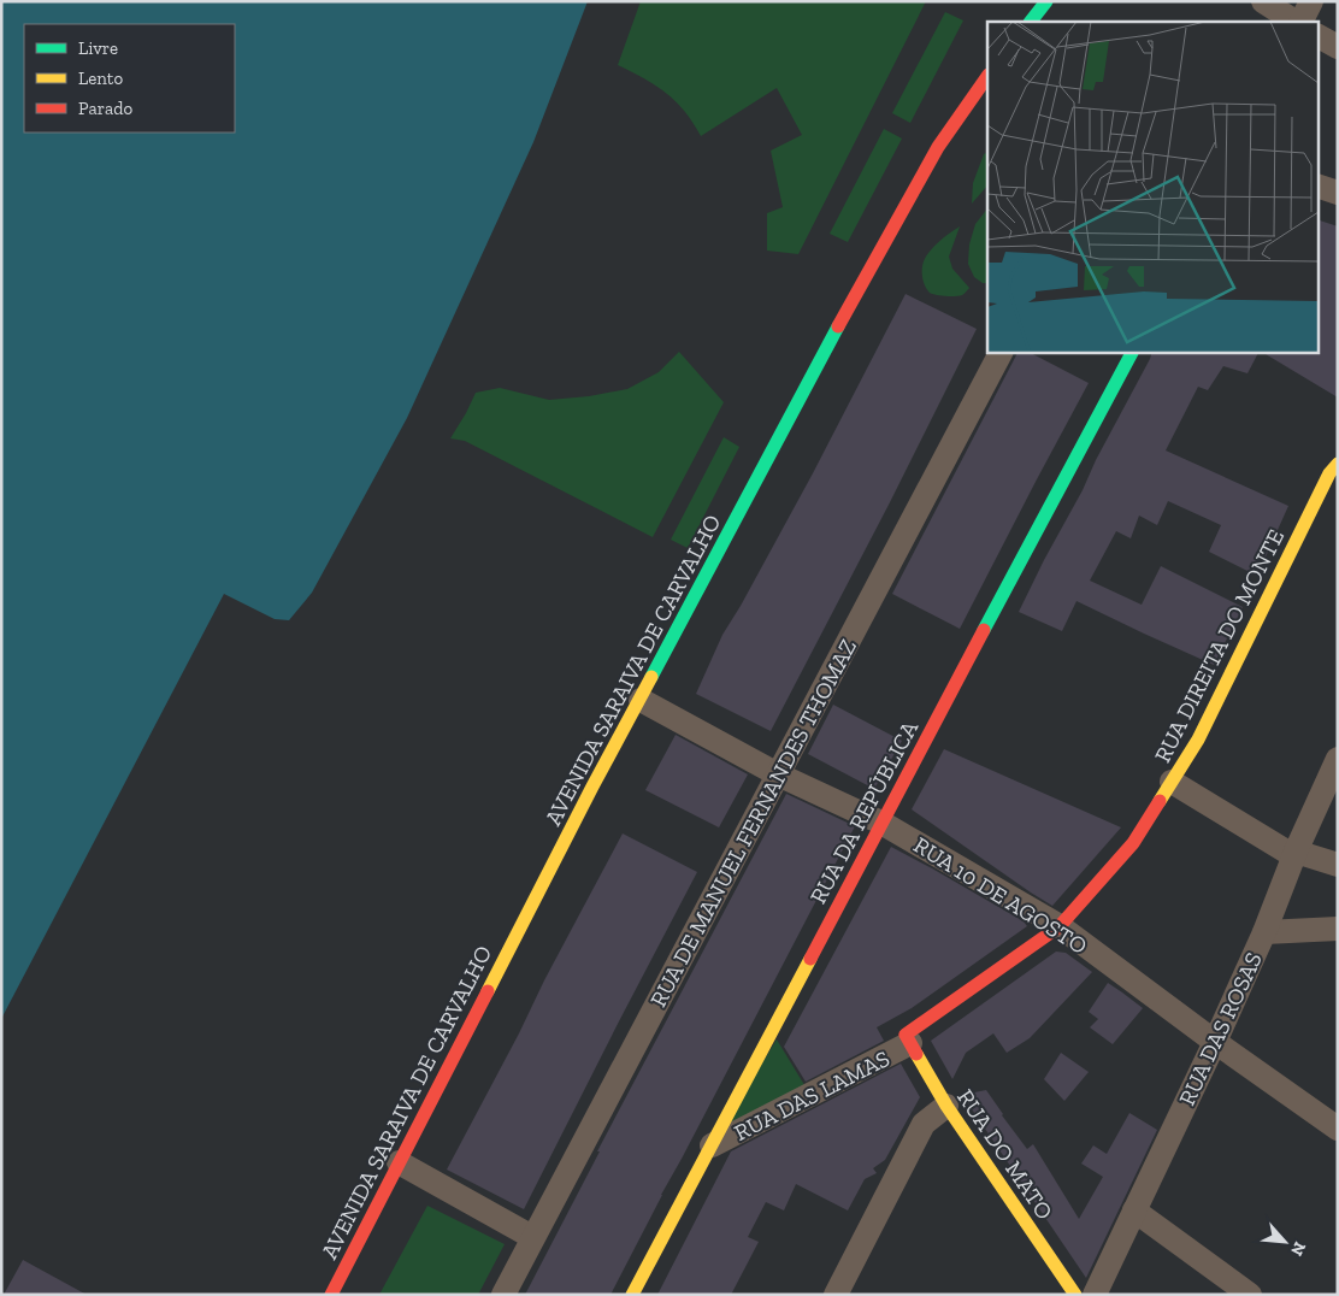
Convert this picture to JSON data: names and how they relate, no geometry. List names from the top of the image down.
{
  "streets": {
    "street": [
      "RUA DIREITA DO MONTE",
      "AVENIDA SARAIVA DE CARVALHO",
      "RUA DA REPÚBLICA",
      "RUA DE MANUEL FERNANDES THOMAZ",
      "RUA 10 DE AGOSTO",
      "RUA DAS ROSAS",
      "RUA DAS LAMAS",
      "RUA DO MATO"
    ]
  },
  "crossings": [
    ["RUA DIREITA DO MONTE", "RUA 10 DE AGOSTO"],
    ["RUA DIREITA DO MONTE", "RUA DAS LAMAS"],
    ["AVENIDA SARAIVA DE CARVALHO", "RUA 10 DE AGOSTO"],
    ["RUA DA REPÚBLICA", "RUA 10 DE AGOSTO"],
    ["RUA DA REPÚBLICA", "RUA DAS LAMAS"],
    ["RUA DE MANUEL FERNANDES THOMAZ", "RUA 10 DE AGOSTO"],
    ["RUA 10 DE AGOSTO", "RUA DAS ROSAS"],
    ["RUA 10 DE AGOSTO", "RUA DAS LAMAS"],
    ["RUA DAS LAMAS", "RUA DO MATO"]
  ],
  "legend": ["Livre", "Lento", "Parado"],
  "north": "bottom right"
}
